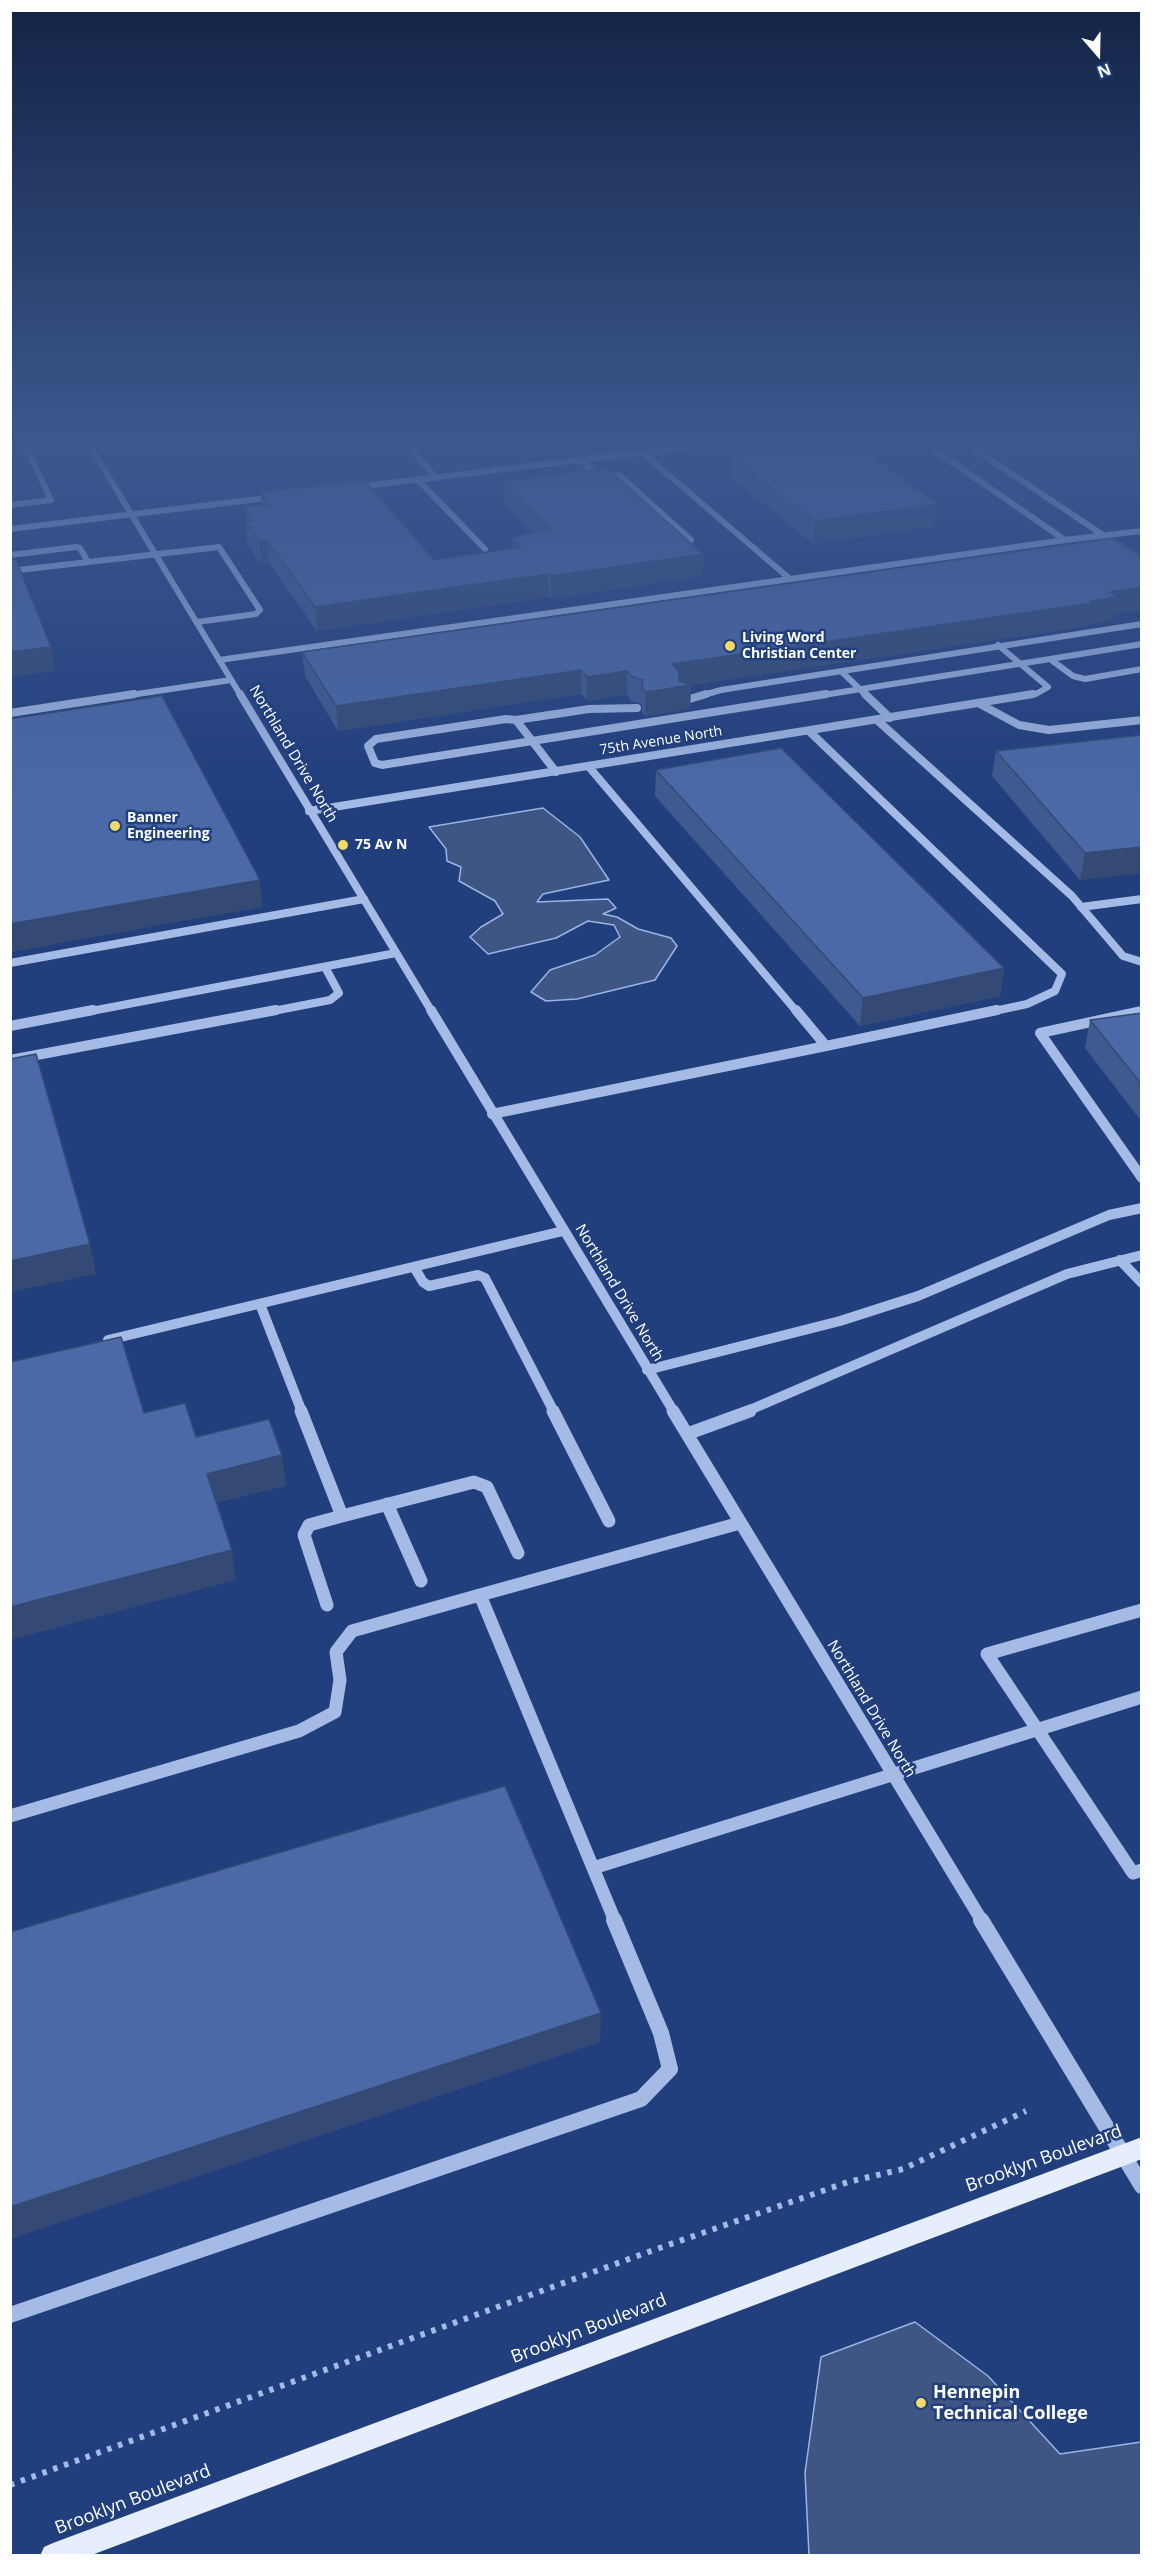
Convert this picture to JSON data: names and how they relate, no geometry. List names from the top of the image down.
{
  "streets": {
    "main road": ["Brooklyn Boulevard"],
    "street": ["75th Avenue North", "Northland Drive North"]
  },
  "crossings": [
    ["75th Avenue North", "Northland Drive North"],
    ["Northland Drive North", "Brooklyn Boulevard"]
  ],
  "places": [
    "Living Word Christian Center",
    "Banner Engineering",
    "75 Av N",
    "Hennepin Technical College"
  ],
  "north": "bottom"
}
